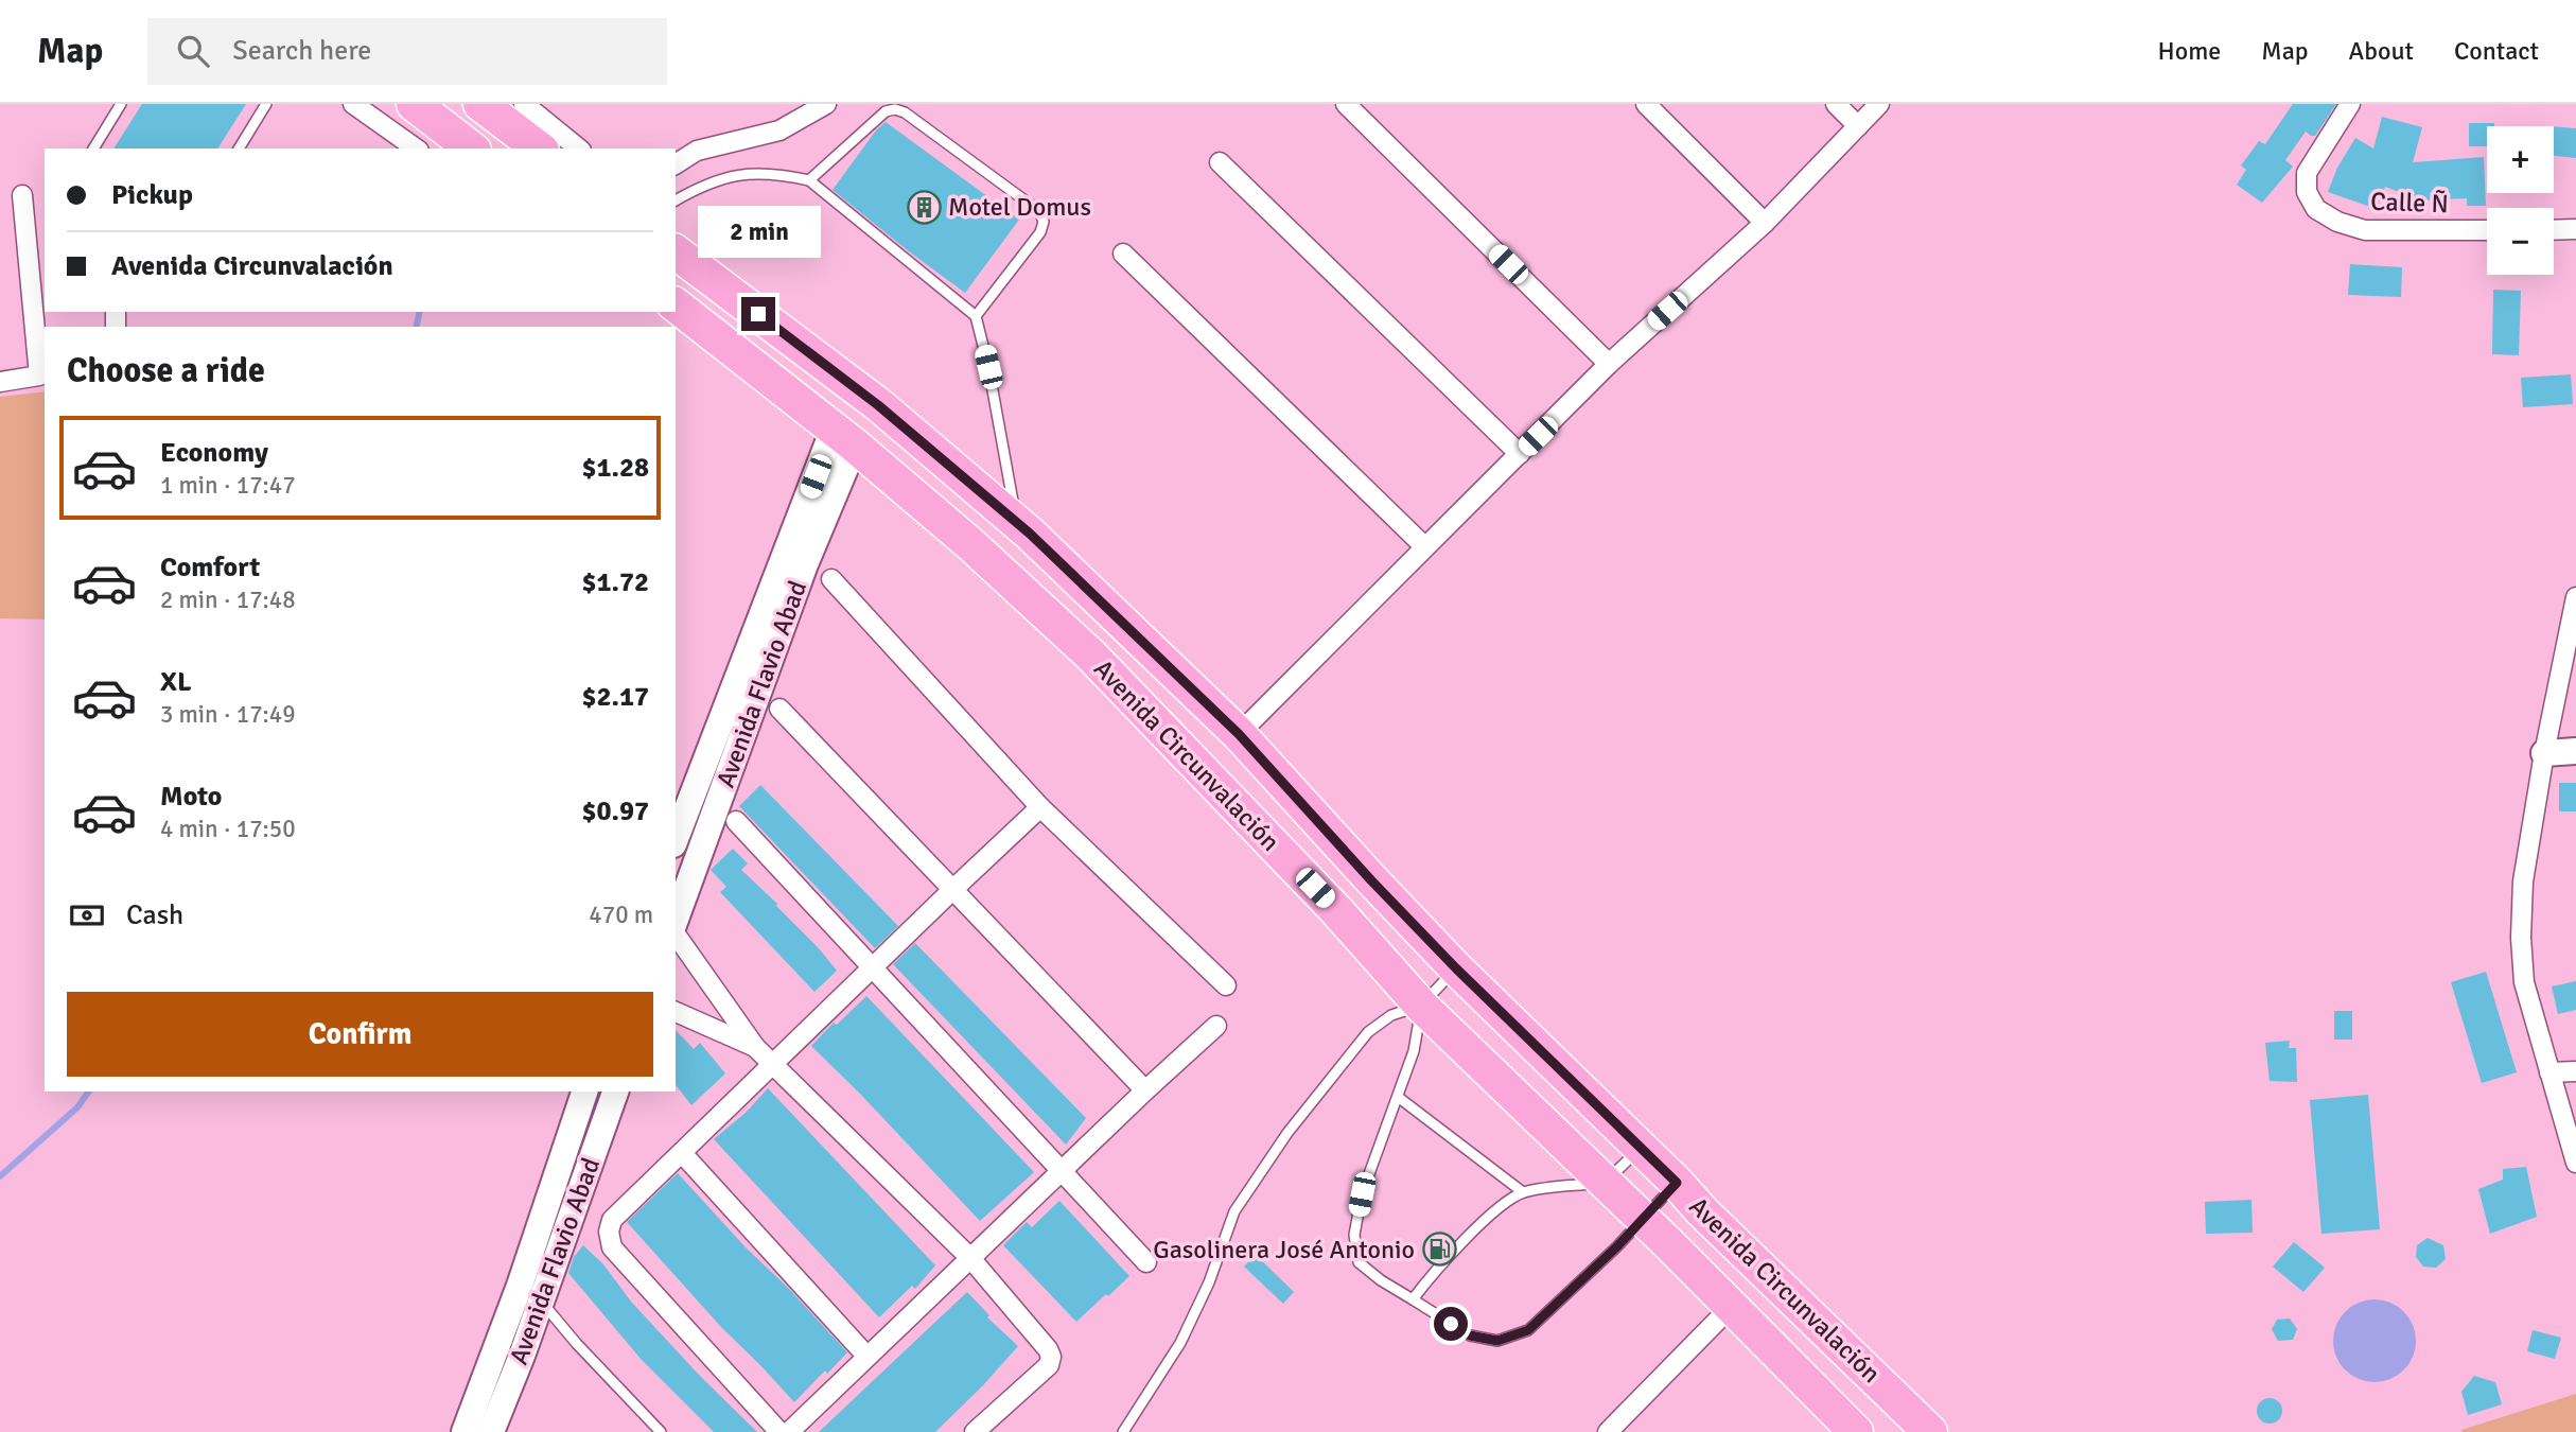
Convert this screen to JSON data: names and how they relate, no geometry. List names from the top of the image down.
{
  "streets": {
    "highway": ["Avenida Circunvalación"],
    "street": ["Calle Ñ", "Avenida Flavio Abad"]
  },
  "crossings": [
    ["Avenida Flavio Abad", "Avenida Circunvalación"]
  ],
  "places": {
    "building": ["Motel Domus"],
    "fuel station": ["Gasolinera José Antonio"]
  },
  "page": {
    "header": "Map",
    "search": "Search here",
    "nav": [
      "Home",
      "Map",
      "About",
      "Contact"
    ],
    "map_buttons": ["+", "−"],
    "banner": ["Pickup", "Avenida Circunvalación"],
    "bubble": "2 min",
    "heading": "Choose a ride",
    "list": [
      {
        "name": "Economy",
        "note": "1 min · 17:47",
        "value": "$1.28"
      },
      {
        "name": "Comfort",
        "note": "2 min · 17:48",
        "value": "$1.72"
      },
      {
        "name": "XL",
        "note": "3 min · 17:49",
        "value": "$2.17"
      },
      {
        "name": "Moto",
        "note": "4 min · 17:50",
        "value": "$0.97"
      }
    ],
    "pay": ["Cash", "470 m"],
    "buttons": "Confirm"
  }
}
